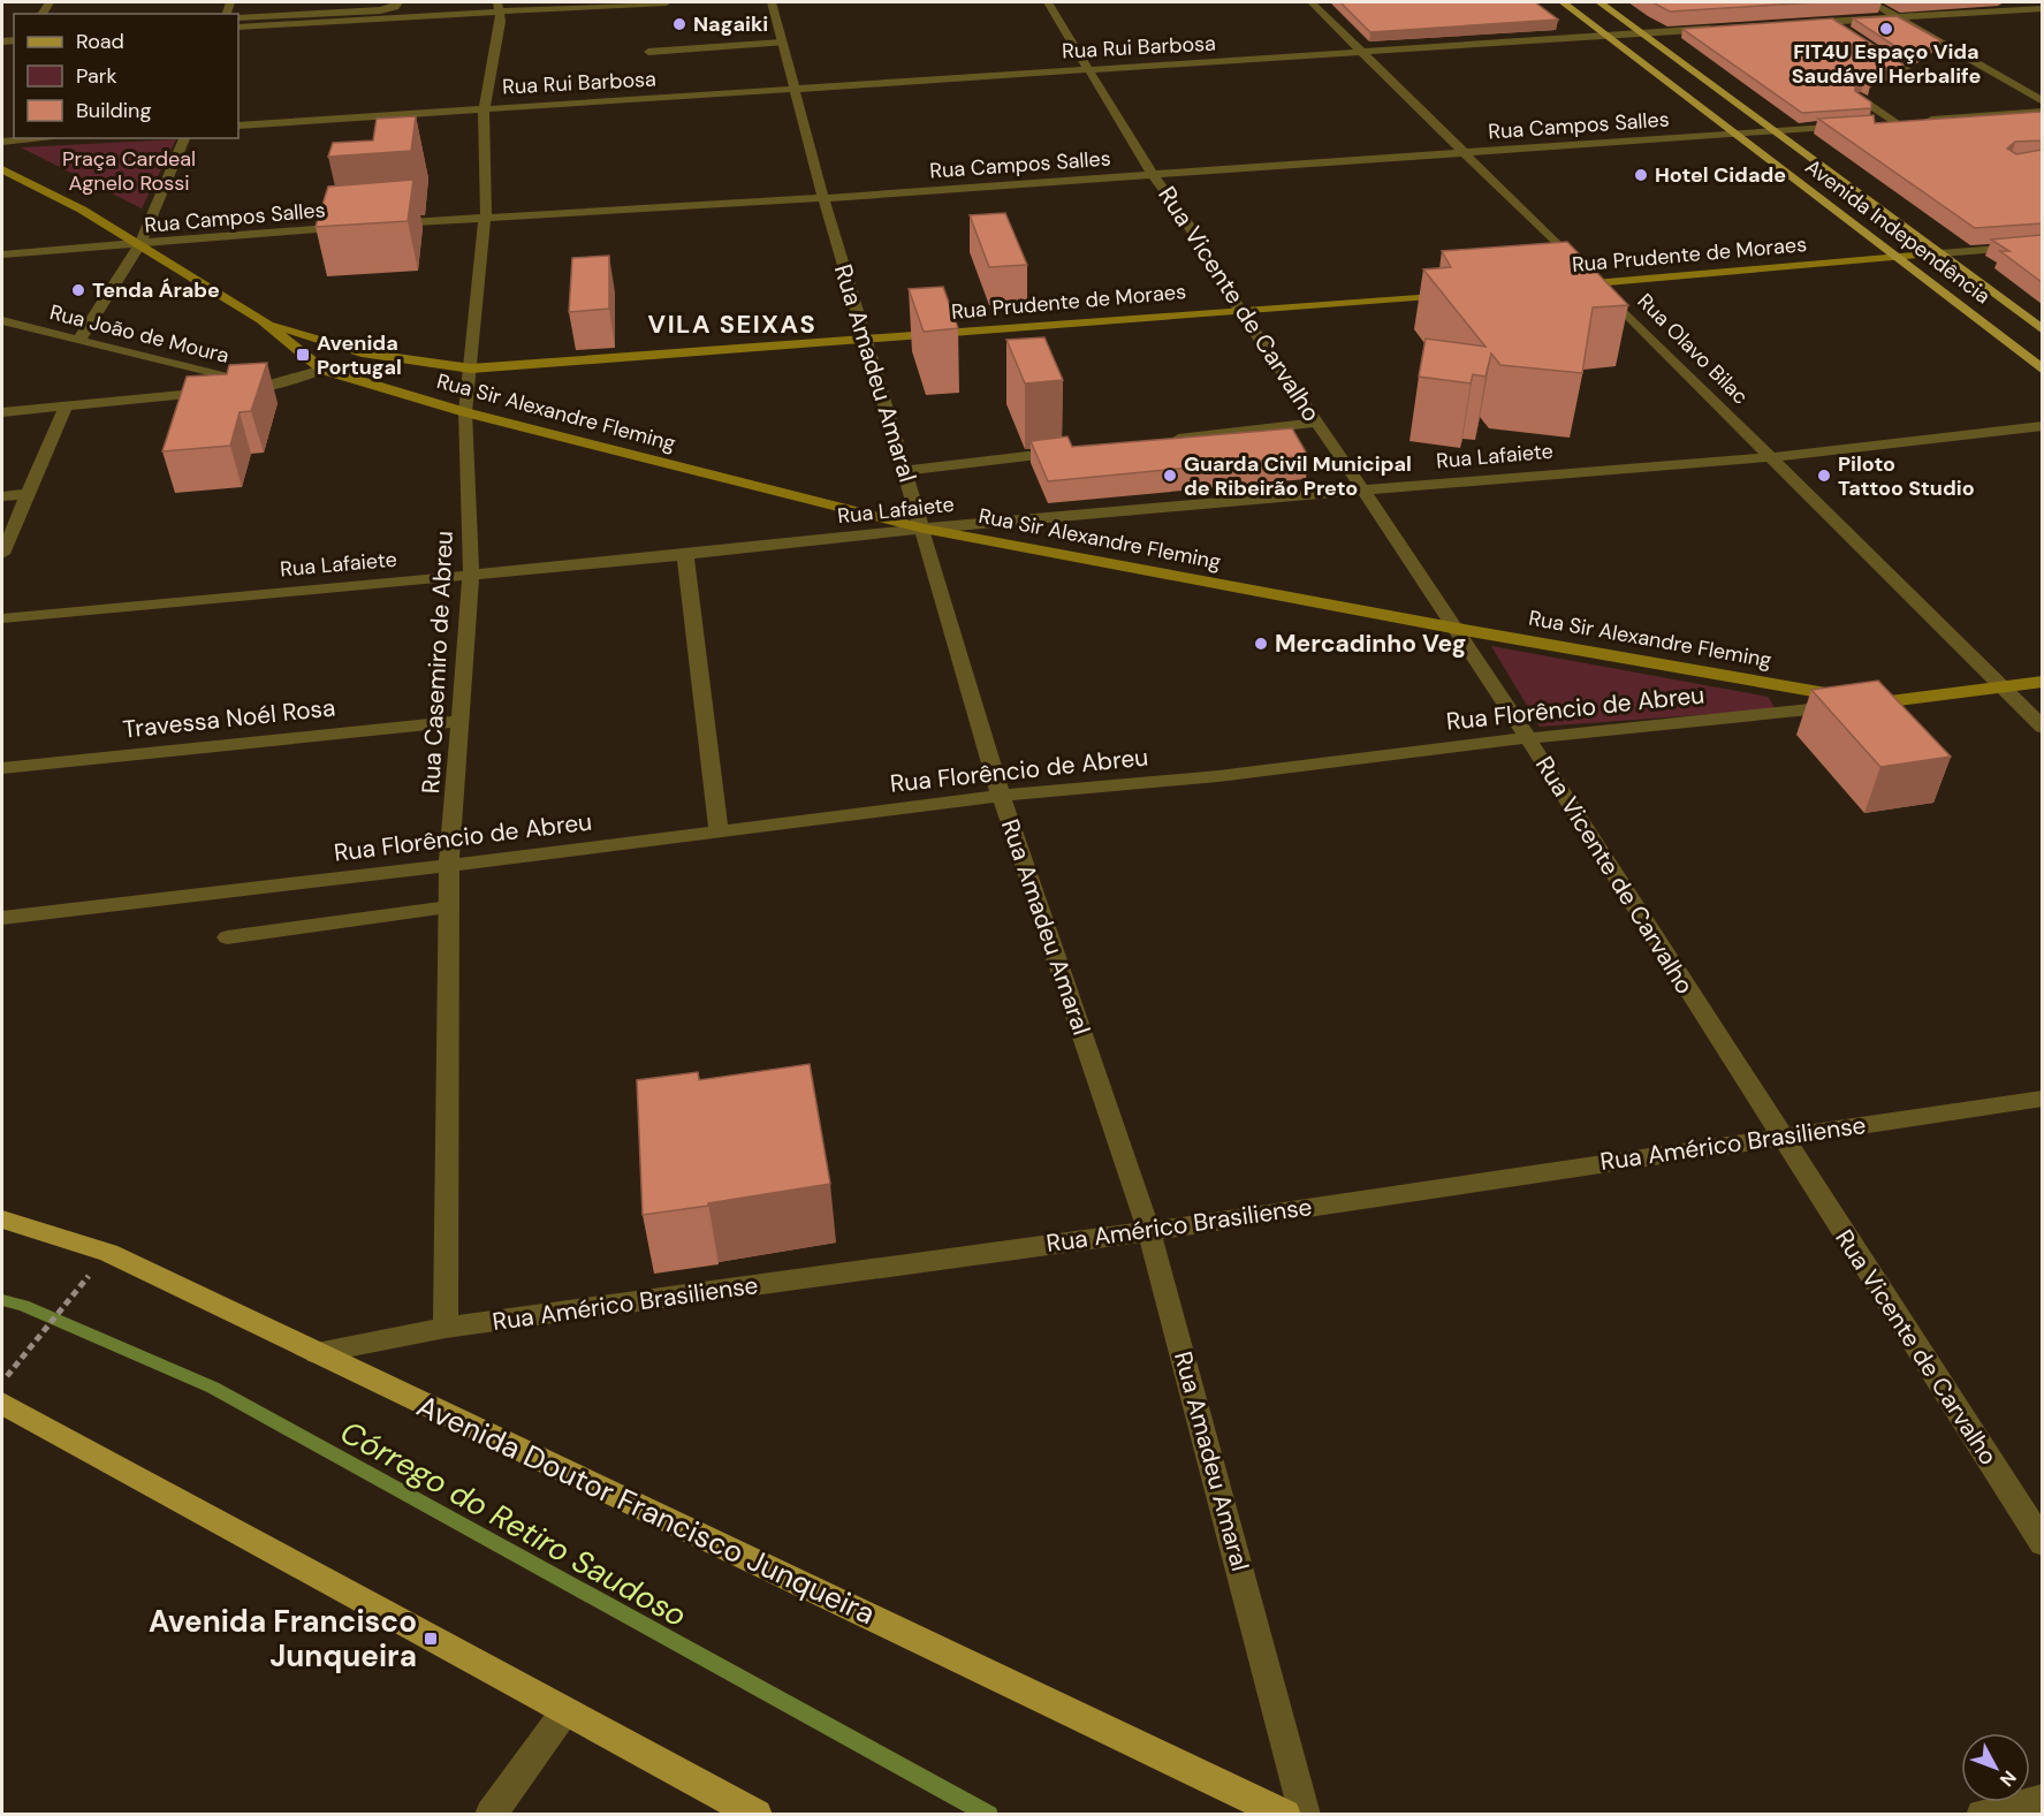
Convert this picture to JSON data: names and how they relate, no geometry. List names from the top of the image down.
{
  "streets": {
    "main road": [
      "Avenida Independência",
      "Rua Prudente de Moraes",
      "Rua Sir Alexandre Fleming",
      "Rua Florêncio de Abreu",
      "Avenida Doutor Francisco Junqueira"
    ],
    "street": [
      "Rua Rui Barbosa",
      "Rua Campos Salles",
      "Rua Vicente de Carvalho",
      "Rua João de Moura",
      "Rua Olavo Bilac",
      "Rua Amadeu Amaral",
      "Rua Lafaiete",
      "Rua Casemiro de Abreu",
      "Travessa Noél Rosa",
      "Rua Américo Brasiliense"
    ]
  },
  "crossings": [
    ["Rua Rui Barbosa", "Avenida Independência"],
    ["Rua Rui Barbosa", "Rua Vicente de Carvalho"],
    ["Rua Rui Barbosa", "Rua Olavo Bilac"],
    ["Rua Rui Barbosa", "Rua Amadeu Amaral"],
    ["Rua Rui Barbosa", "Rua Casemiro de Abreu"],
    ["Rua Campos Salles", "Avenida Independência"],
    ["Rua Campos Salles", "Rua Vicente de Carvalho"],
    ["Rua Campos Salles", "Rua Olavo Bilac"],
    ["Rua Campos Salles", "Rua Amadeu Amaral"],
    ["Rua Campos Salles", "Rua Casemiro de Abreu"],
    ["Avenida Independência", "Rua Prudente de Moraes"],
    ["Rua Prudente de Moraes", "Rua Vicente de Carvalho"],
    ["Rua Prudente de Moraes", "Rua Olavo Bilac"],
    ["Rua Prudente de Moraes", "Rua Amadeu Amaral"],
    ["Rua Prudente de Moraes", "Rua Casemiro de Abreu"],
    ["Rua Vicente de Carvalho", "Rua Sir Alexandre Fleming"],
    ["Rua Vicente de Carvalho", "Rua Lafaiete"],
    ["Rua Vicente de Carvalho", "Rua Florêncio de Abreu"],
    ["Rua Vicente de Carvalho", "Rua Américo Brasiliense"],
    ["Rua Olavo Bilac", "Rua Lafaiete"],
    ["Rua Olavo Bilac", "Rua Florêncio de Abreu"],
    ["Rua Amadeu Amaral", "Rua Sir Alexandre Fleming"],
    ["Rua Amadeu Amaral", "Rua Lafaiete"],
    ["Rua Amadeu Amaral", "Rua Florêncio de Abreu"],
    ["Rua Amadeu Amaral", "Rua Américo Brasiliense"],
    ["Rua Sir Alexandre Fleming", "Rua Lafaiete"],
    ["Rua Sir Alexandre Fleming", "Rua Casemiro de Abreu"],
    ["Rua Sir Alexandre Fleming", "Rua Florêncio de Abreu"],
    ["Rua Lafaiete", "Rua Casemiro de Abreu"],
    ["Rua Casemiro de Abreu", "Rua Florêncio de Abreu"],
    ["Rua Casemiro de Abreu", "Travessa Noél Rosa"],
    ["Rua Casemiro de Abreu", "Rua Américo Brasiliense"],
    ["Rua Américo Brasiliense", "Avenida Doutor Francisco Junqueira"]
  ],
  "districts": ["VILA SEIXAS"],
  "water": ["Córrego do Retiro Saudoso"],
  "parks": ["Praça Cardeal Agnelo Rossi"],
  "places": {
    "other": [
      "Nagaiki",
      "FIT4U Espaço Vida Saudável Herbalife",
      "Hotel Cidade",
      "Tenda Árabe",
      "Guarda Civil Municipal de Ribeirão Preto",
      "Piloto Tattoo Studio",
      "Mercadinho Veg"
    ],
    "transit": ["Avenida Portugal", "Avenida Francisco Junqueira"]
  },
  "legend": ["Road", "Park", "Building"],
  "north": "bottom right"
}
